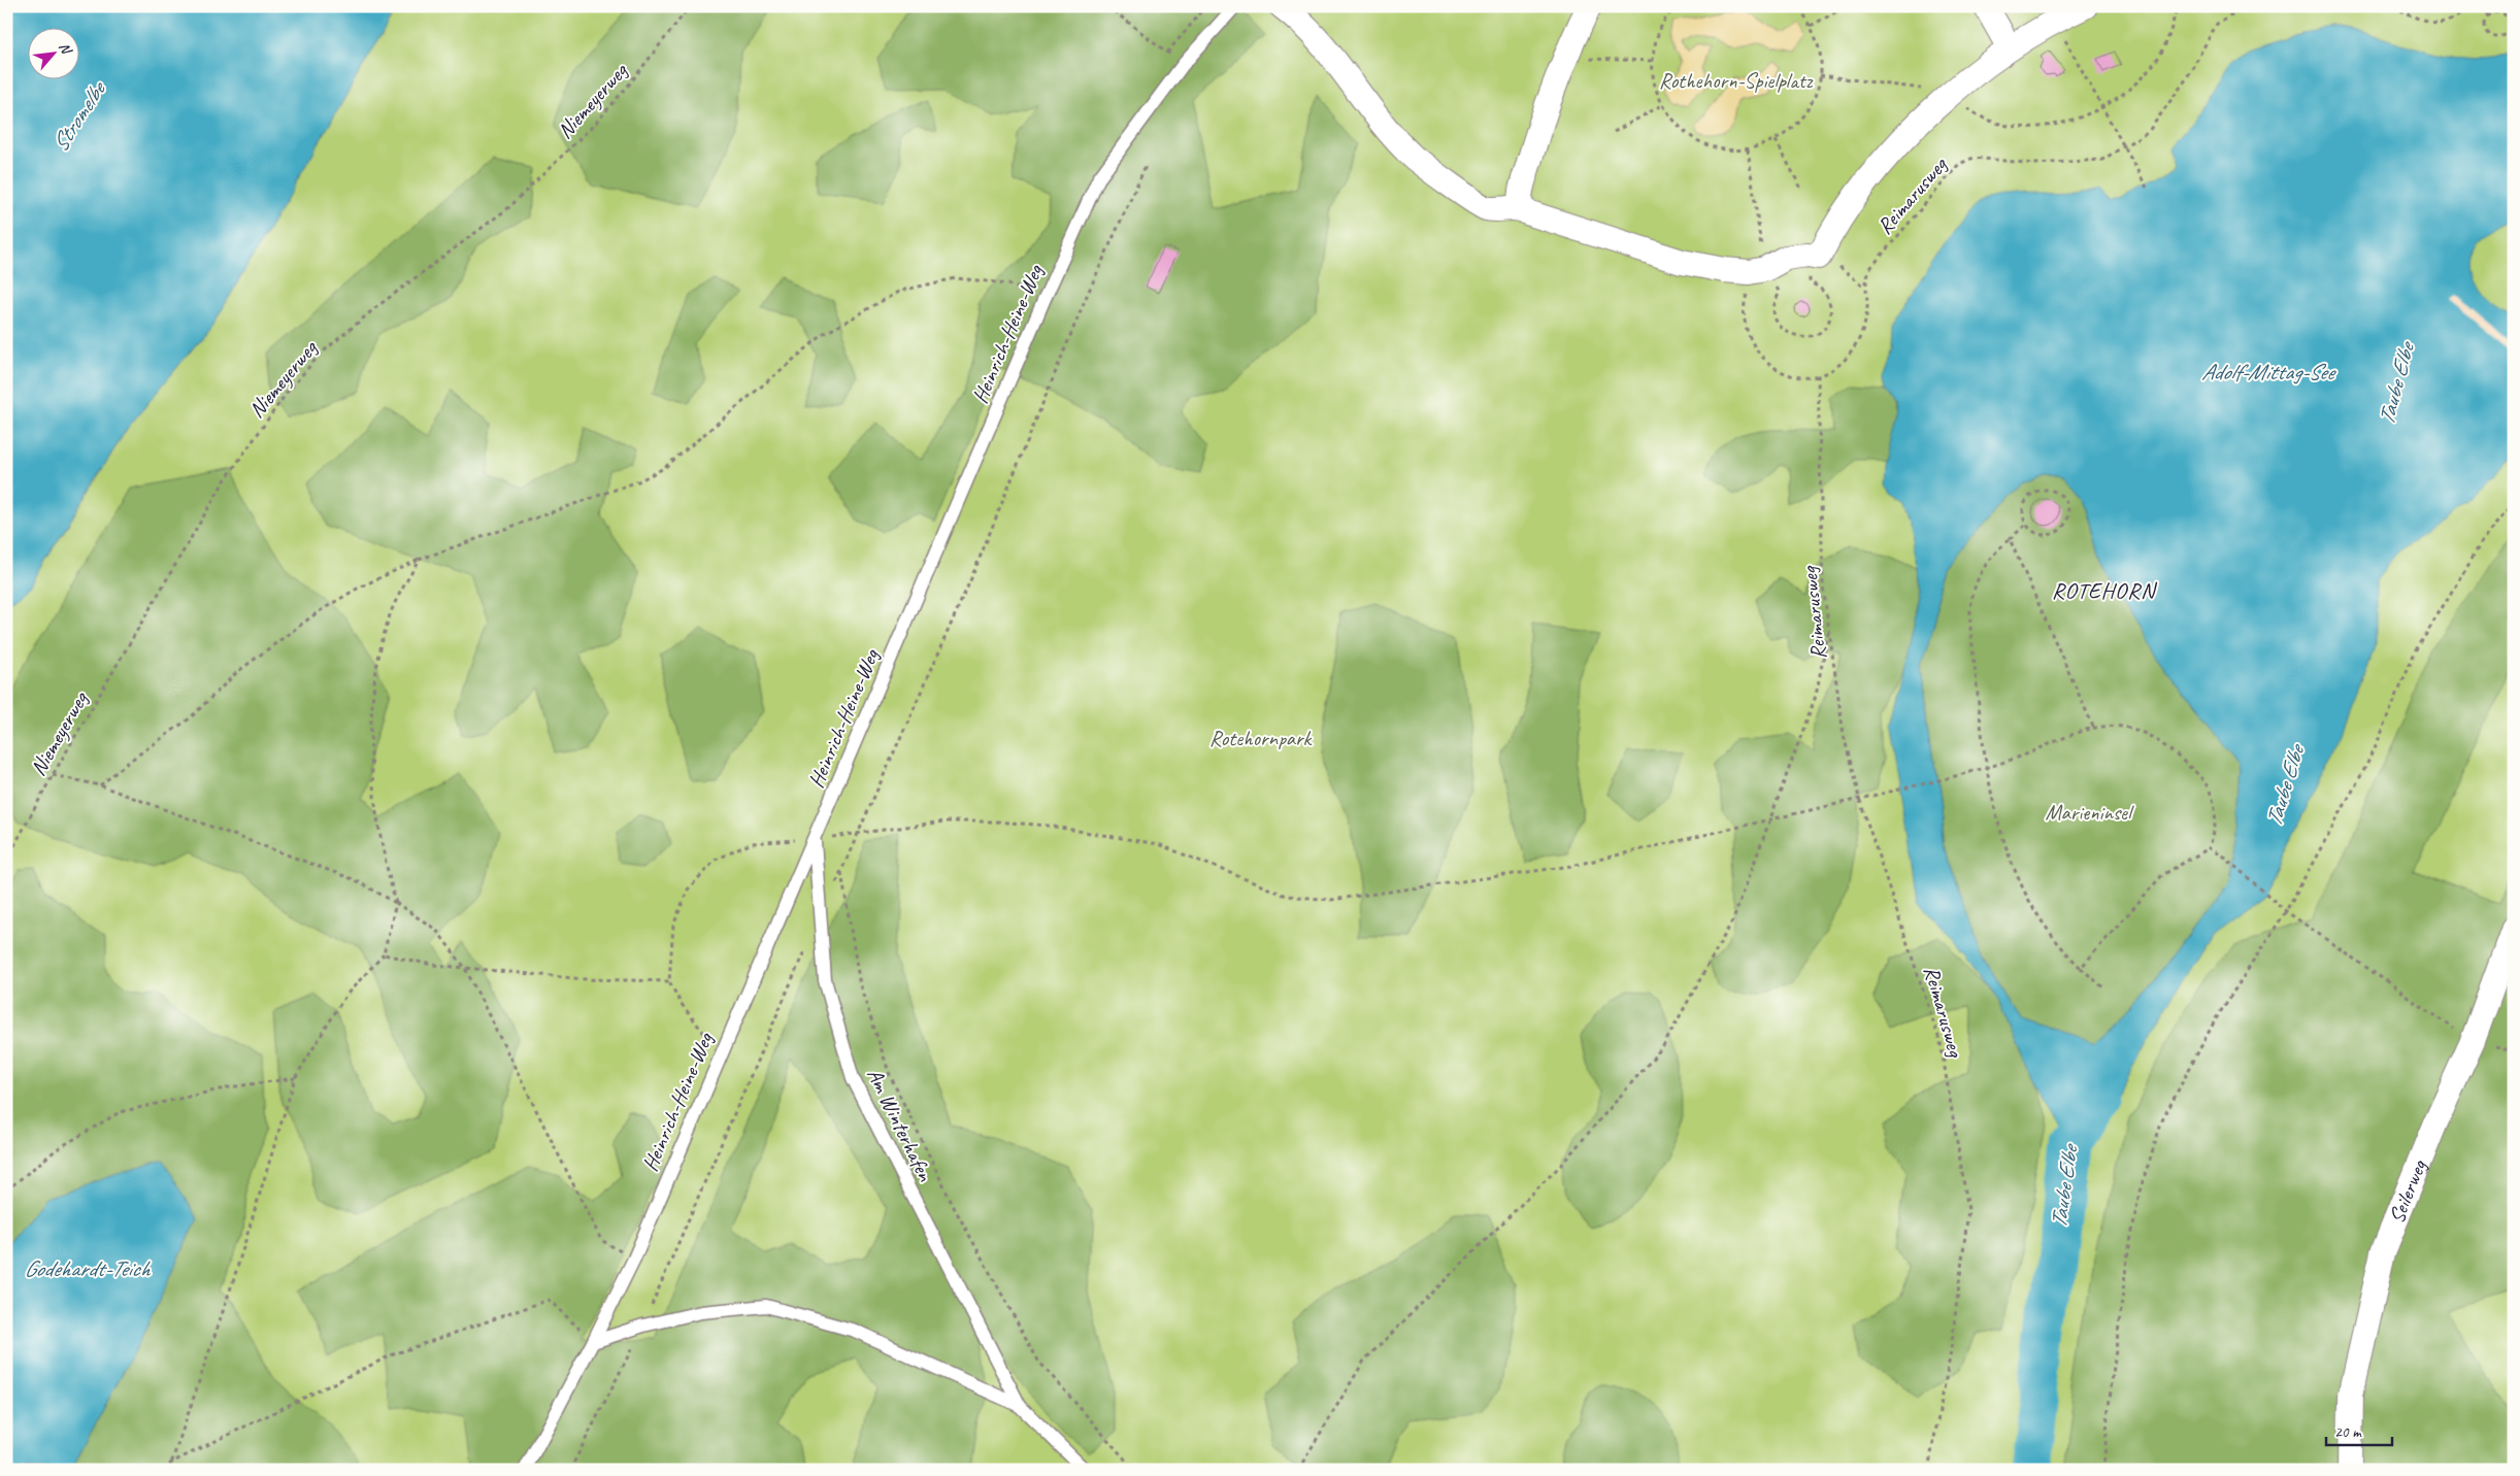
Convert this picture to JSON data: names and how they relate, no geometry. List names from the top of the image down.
{
  "streets": {
    "street": ["Seilerweg"],
    "lane": ["Heinrich-Heine-Weg", "Am Winterhafen"],
    "path": ["Niemeyerweg", "Reimarusweg"]
  },
  "crossings": [
    ["Heinrich-Heine-Weg", "Am Winterhafen"]
  ],
  "districts": ["ROTEHORN"],
  "water": [
    "Stromelbe",
    "Adolf-Mittag-See",
    "Taube Elbe",
    "Godehardt-Teich"
  ],
  "parks": ["Rothehorn-Spielplatz", "Rotehornpark", "Marieninsel"],
  "scale_bar": "20 m",
  "north": "top right"
}
